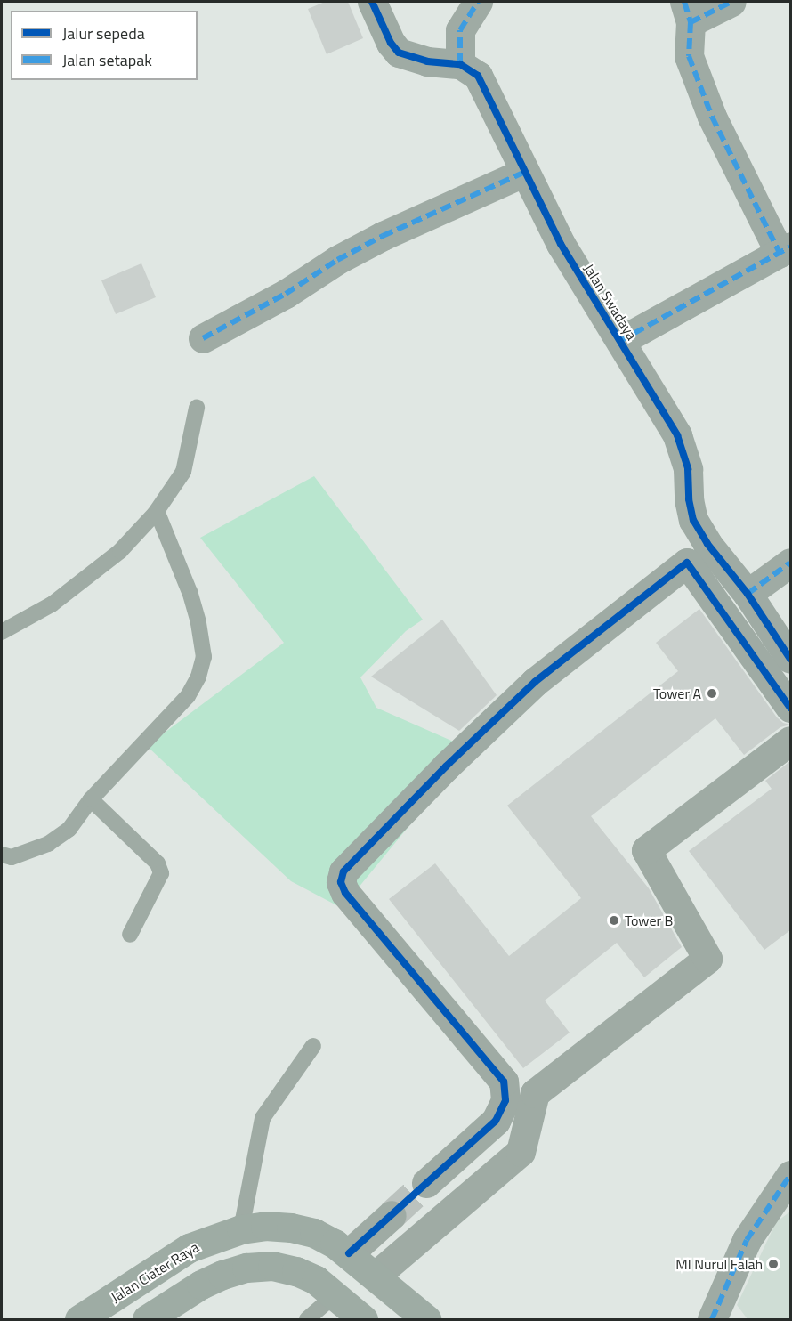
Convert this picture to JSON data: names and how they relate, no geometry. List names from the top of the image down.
{
  "streets": {
    "main road": ["Jalan Ciater Raya"],
    "street": ["Jalan Swadaya"]
  },
  "places": ["Tower A", "Tower B", "MI Nurul Falah"],
  "legend": ["Jalur sepeda", "Jalan setapak"]
}
